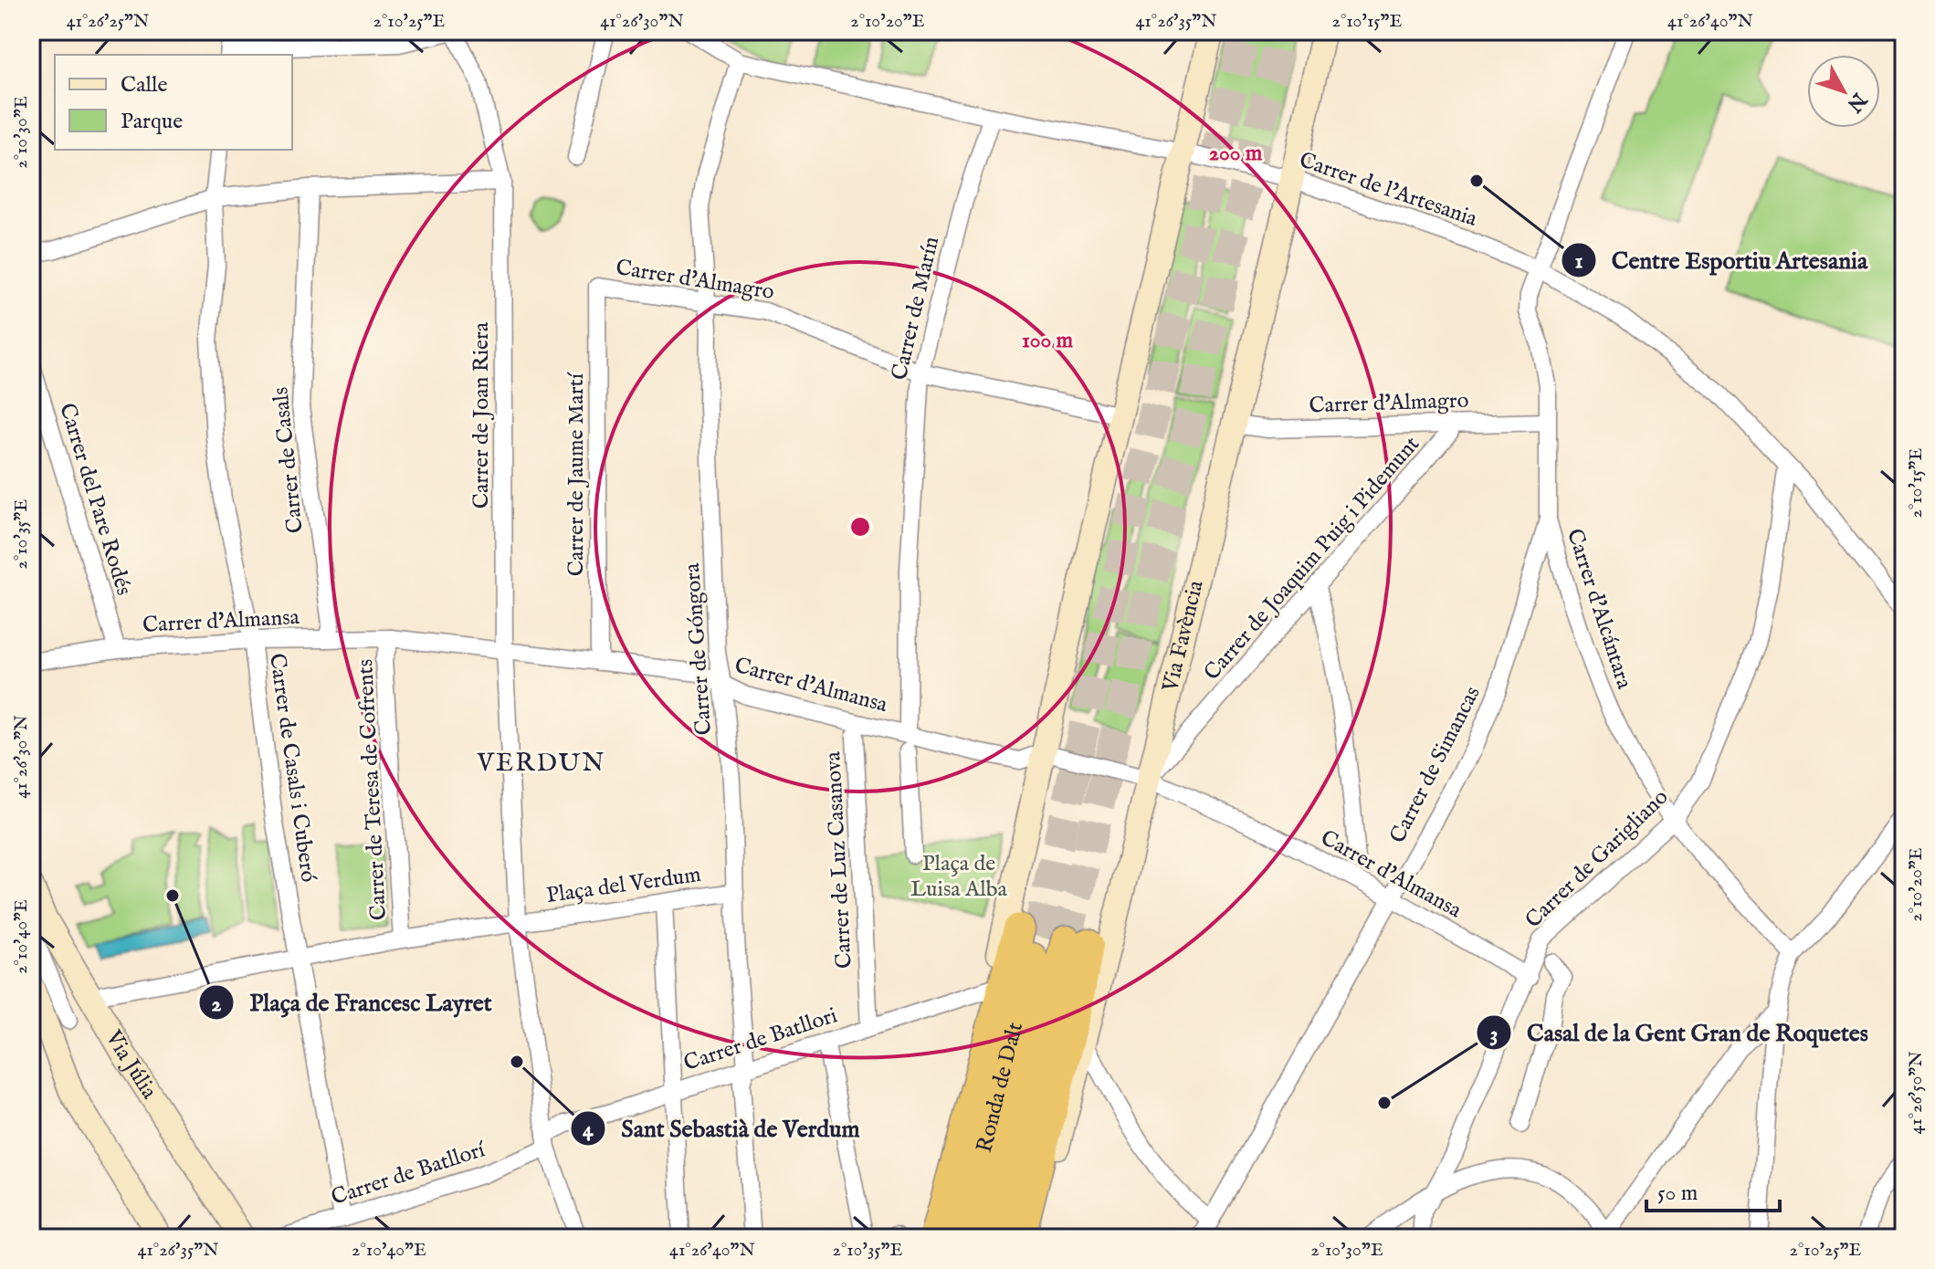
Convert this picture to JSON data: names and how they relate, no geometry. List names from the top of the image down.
{
  "streets": {
    "highway": ["Ronda de Dalt"],
    "street": [
      "Carrer de l'Artesania",
      "Carrer d'Almagro",
      "Carrer de Marín",
      "Carrer de Joan Riera",
      "Carrer de Casals",
      "Carrer de Jaume Martí",
      "Carrer del Pare Rodés",
      "Carrer de Joaquim Puig i Pidemunt",
      "Carrer d'Alcántara",
      "Carrer d'Almansa",
      "Via Favència",
      "Carrer de Góngora",
      "Carrer de Simancas",
      "Carrer de Casals i Cuberó",
      "Carrer de Teresa de Cofrents",
      "Carrer de Garigliano",
      "Carrer de Luz Casanova",
      "Plaça del Verdum",
      "Carrer de Batllori",
      "Via Júlia",
      "Carrer de Batllorí"
    ]
  },
  "crossings": [
    ["Carrer de l'Artesania", "Carrer de Marín"],
    ["Carrer de l'Artesania", "Via Favència"],
    ["Carrer de l'Artesania", "Carrer de Góngora"],
    ["Carrer de l'Artesania", "Carrer de Simancas"],
    ["Carrer de l'Artesania", "Carrer de Garigliano"],
    ["Carrer d'Almagro", "Carrer de Marín"],
    ["Carrer d'Almagro", "Carrer de Jaume Martí"],
    ["Carrer d'Almagro", "Via Favència"],
    ["Carrer d'Almagro", "Carrer de Góngora"],
    ["Carrer d'Almagro", "Carrer de Simancas"],
    ["Carrer de Marín", "Carrer d'Almansa"],
    ["Carrer de Joan Riera", "Carrer d'Almansa"],
    ["Carrer de Joan Riera", "Plaça del Verdum"],
    ["Carrer de Joan Riera", "Carrer de Batllori"],
    ["Carrer de Joan Riera", "Carrer de Batllorí"],
    ["Carrer de Casals", "Carrer d'Almansa"],
    ["Carrer de Jaume Martí", "Carrer d'Almansa"],
    ["Carrer del Pare Rodés", "Carrer d'Almansa"],
    ["Carrer de Joaquim Puig i Pidemunt", "Carrer d'Almansa"],
    ["Carrer de Joaquim Puig i Pidemunt", "Via Favència"],
    ["Carrer d'Alcántara", "Carrer de Simancas"],
    ["Carrer d'Alcántara", "Carrer de Garigliano"],
    ["Carrer d'Almansa", "Via Favència"],
    ["Carrer d'Almansa", "Carrer de Góngora"],
    ["Carrer d'Almansa", "Carrer de Simancas"],
    ["Carrer d'Almansa", "Carrer de Casals i Cuberó"],
    ["Carrer d'Almansa", "Carrer de Teresa de Cofrents"],
    ["Carrer d'Almansa", "Carrer de Garigliano"],
    ["Carrer de Góngora", "Plaça del Verdum"],
    ["Carrer de Góngora", "Carrer de Batllori"],
    ["Carrer de Casals i Cuberó", "Plaça del Verdum"],
    ["Carrer de Casals i Cuberó", "Carrer de Batllorí"],
    ["Carrer de Teresa de Cofrents", "Plaça del Verdum"],
    ["Carrer de Luz Casanova", "Carrer de Batllori"],
    ["Plaça del Verdum", "Via Júlia"],
    ["Carrer de Batllori", "Carrer de Batllorí"]
  ],
  "districts": ["VERDUN"],
  "parks": ["Plaça de Luisa Alba"],
  "places": [
    "Centre Esportiu Artesania",
    "Plaça de Francesc Layret",
    "Sant Sebastià de Verdum",
    "Casal de la Gent Gran de Roquetes"
  ],
  "legend": ["Calle", "Parque"],
  "scale_bar": "50 m",
  "north": "bottom right",
  "coordinates": [
    "41°26'25\"N",
    "2°10'25\"E",
    "41°26'30\"N",
    "2°10'20\"E",
    "41°26'35\"N",
    "2°10'15\"E",
    "41°26'40\"N",
    "2°10'30\"E",
    "2°10'35\"E",
    "2°10'40\"E",
    "41°26'50\"N"
  ],
  "rings": ["200 m", "100 m"]
}
